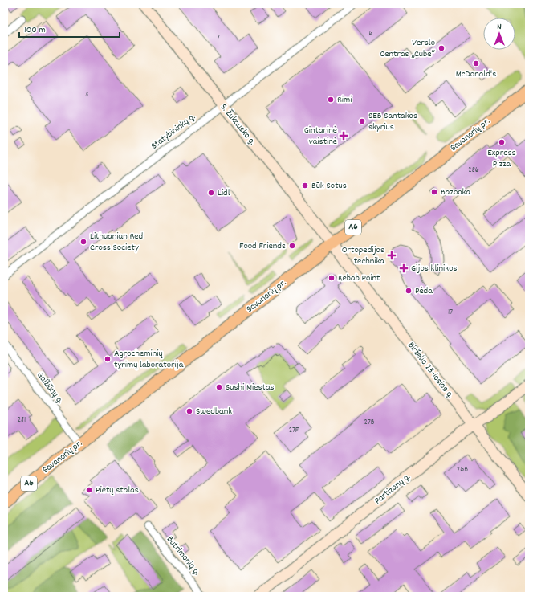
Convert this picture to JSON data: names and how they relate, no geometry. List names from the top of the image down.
{
  "streets": {
    "main road": [
      "S. Žukausko g.",
      "Savanorių pr.",
      "A6",
      "Birželio 23-iosios g.",
      "Partizanų g."
    ],
    "street": ["Statybininkų g.", "Gaižiūnų g.", "Butrimonių g."]
  },
  "crossings": [
    ["S. Žukausko g.", "Statybininkų g."],
    ["S. Žukausko g.", "Savanorių pr."],
    ["S. Žukausko g.", "Birželio 23-iosios g."],
    ["Savanorių pr.", "Birželio 23-iosios g."],
    ["Savanorių pr.", "Gaižiūnų g."],
    ["Birželio 23-iosios g.", "Partizanų g."]
  ],
  "places": {
    "other": [
      "Verslo Centras „Cube“",
      "McDonald's",
      "Rimi",
      "SEB Santakos skyrius",
      "Express Pizza",
      "Būk Sotus",
      "Bazooka",
      "Lidl",
      "Lithuanian Red Cross Society",
      "Food Friends",
      "Kebab Point",
      "Pėda",
      "Agrocheminių tyrimų laboratorija",
      "Sushi Miestas",
      "Swedbank",
      "Pietų stalas"
    ],
    "health": ["Gintarinė vaistinė", "Ortopedijos technika", "Gijos klinikos"]
  },
  "house_numbers": [
    "6",
    "7",
    "3",
    "286",
    "17",
    "281",
    "27B",
    "27F",
    "26B"
  ],
  "scale_bar": "100 m",
  "north": "top"
}
